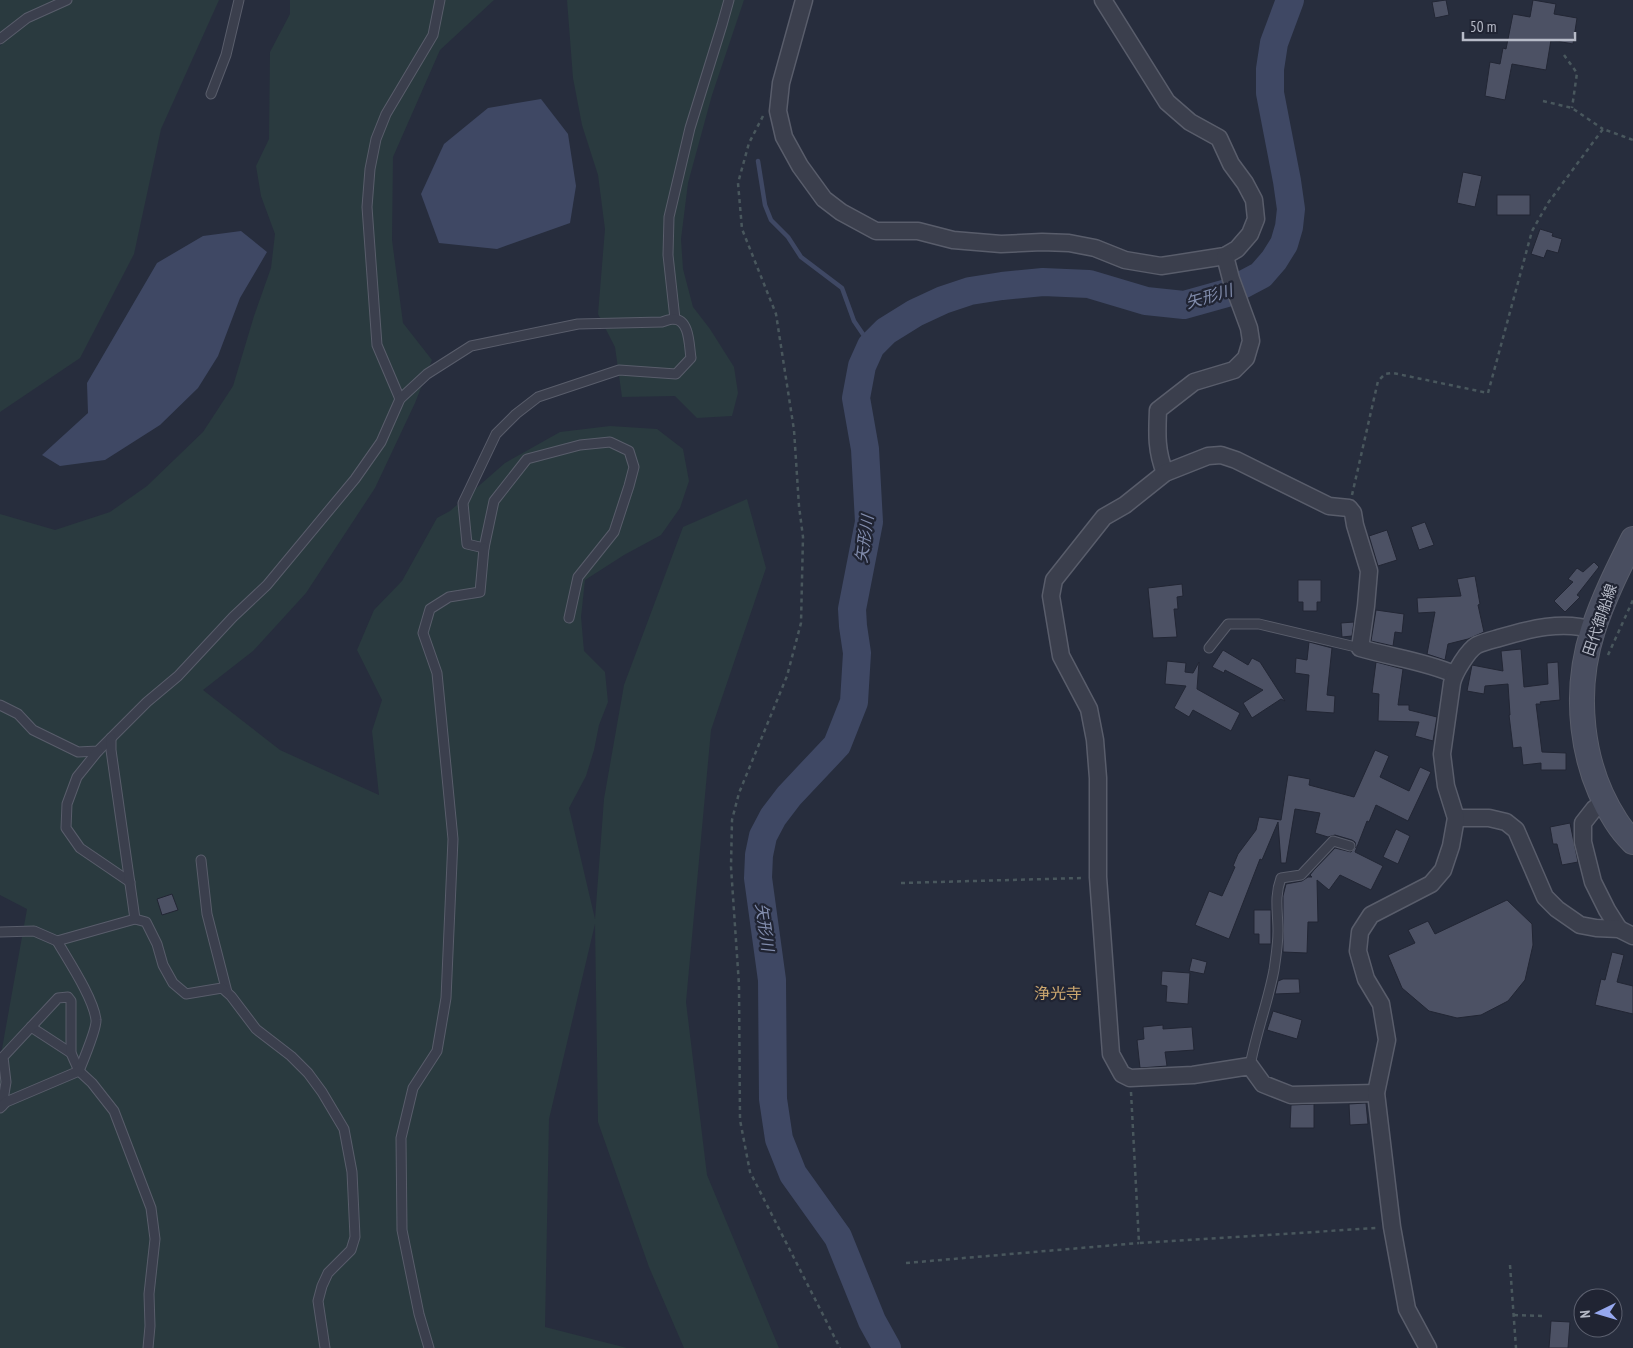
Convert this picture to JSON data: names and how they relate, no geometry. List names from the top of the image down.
{
  "streets": {
    "main road": ["田代御船線"]
  },
  "districts": ["浄光寺"],
  "water": ["矢形川"],
  "scale_bar": "50 m",
  "north": "left"
}
